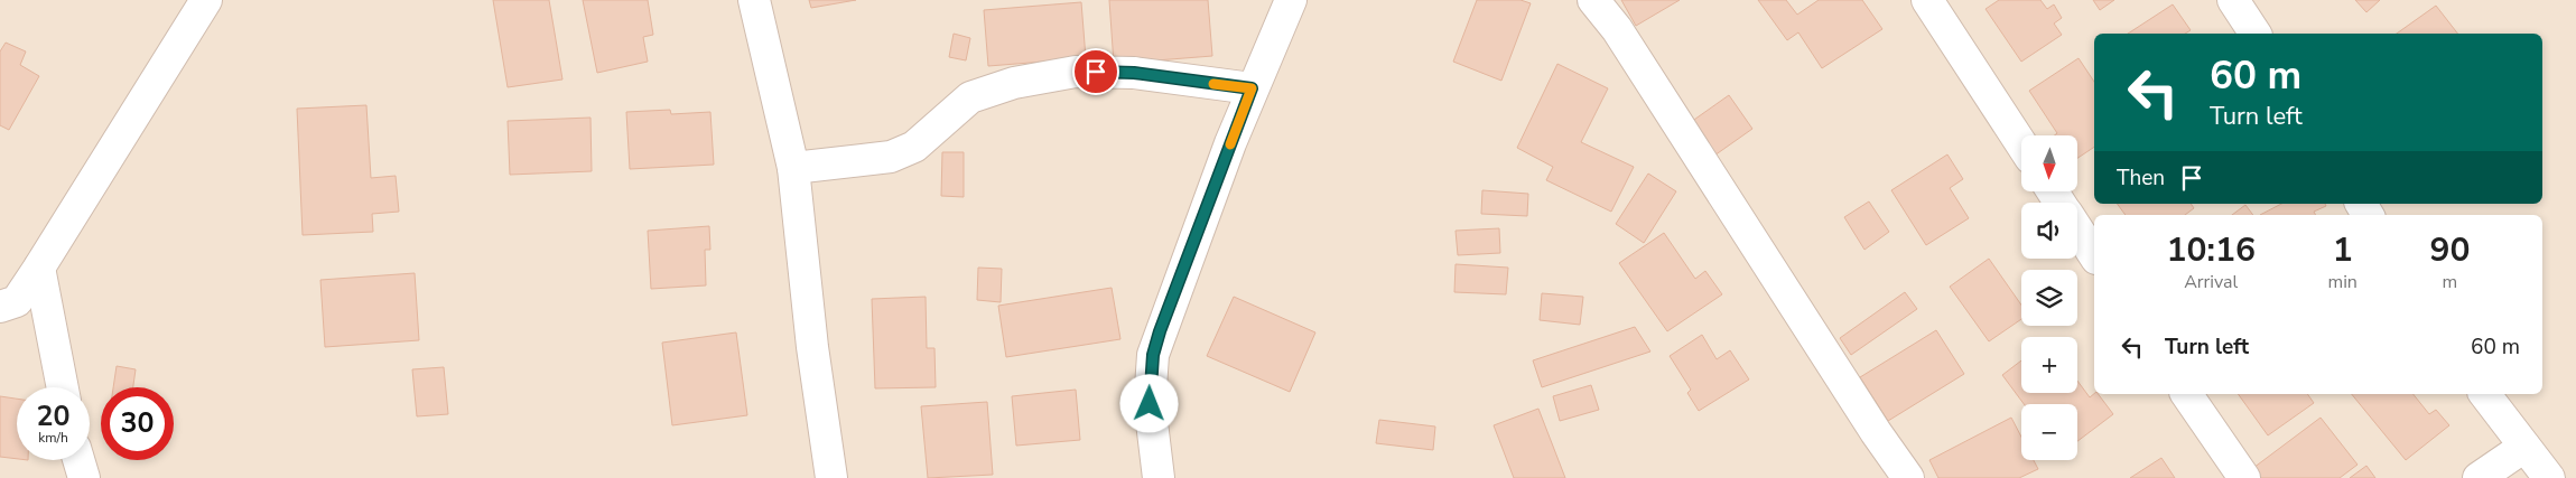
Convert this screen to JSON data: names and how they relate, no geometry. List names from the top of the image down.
{
  "north": "bottom",
  "page": {
    "turn": ["60 m", "Turn left"],
    "map_buttons": ["+", "−"],
    "then": "Then",
    "eta": [
      "10:16",
      "Arrival",
      "1",
      "min",
      "90",
      "m"
    ],
    "list": [
      {
        "name": "Turn left",
        "value": "60 m"
      }
    ],
    "speed": "20 km/h",
    "limit": "30"
  }
}
